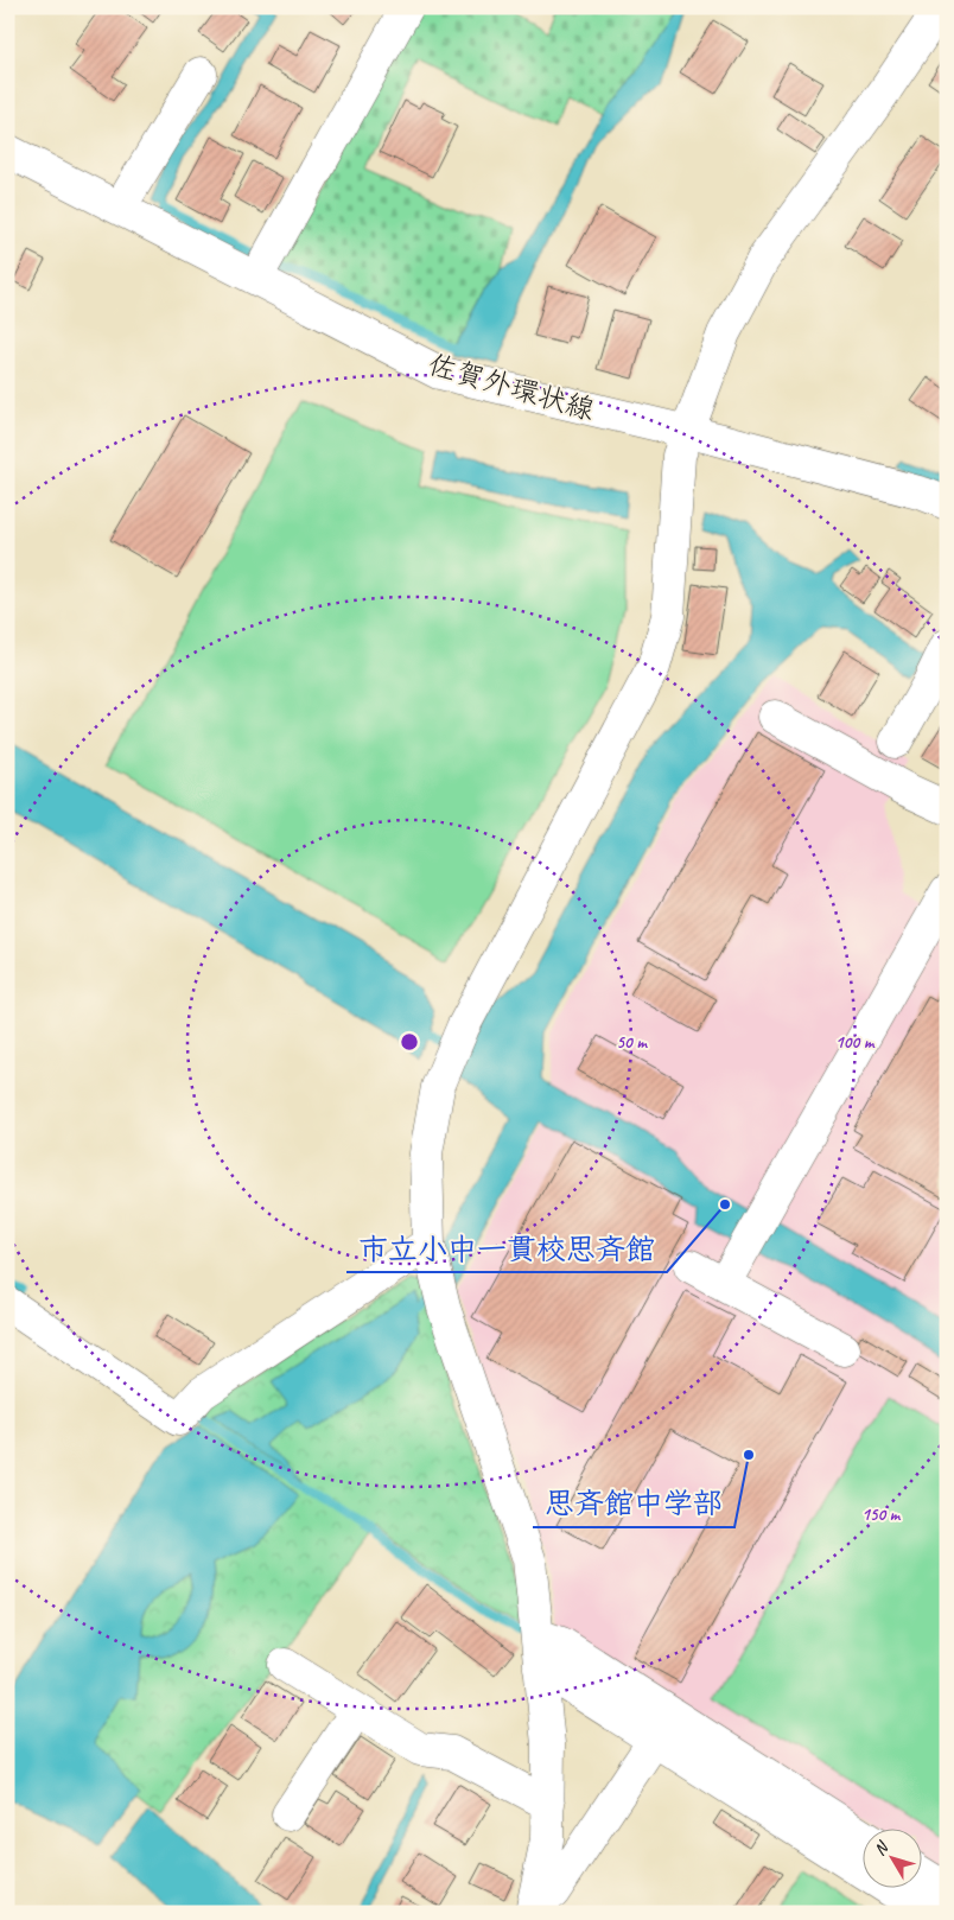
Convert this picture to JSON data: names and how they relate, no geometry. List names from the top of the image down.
{
  "streets": {
    "street": ["佐賀外環状線"]
  },
  "places": ["市立小中一貫校思斉館", "思斉館中学部"],
  "north": "top left",
  "rings": ["50 m", "100 m", "150 m"]
}
